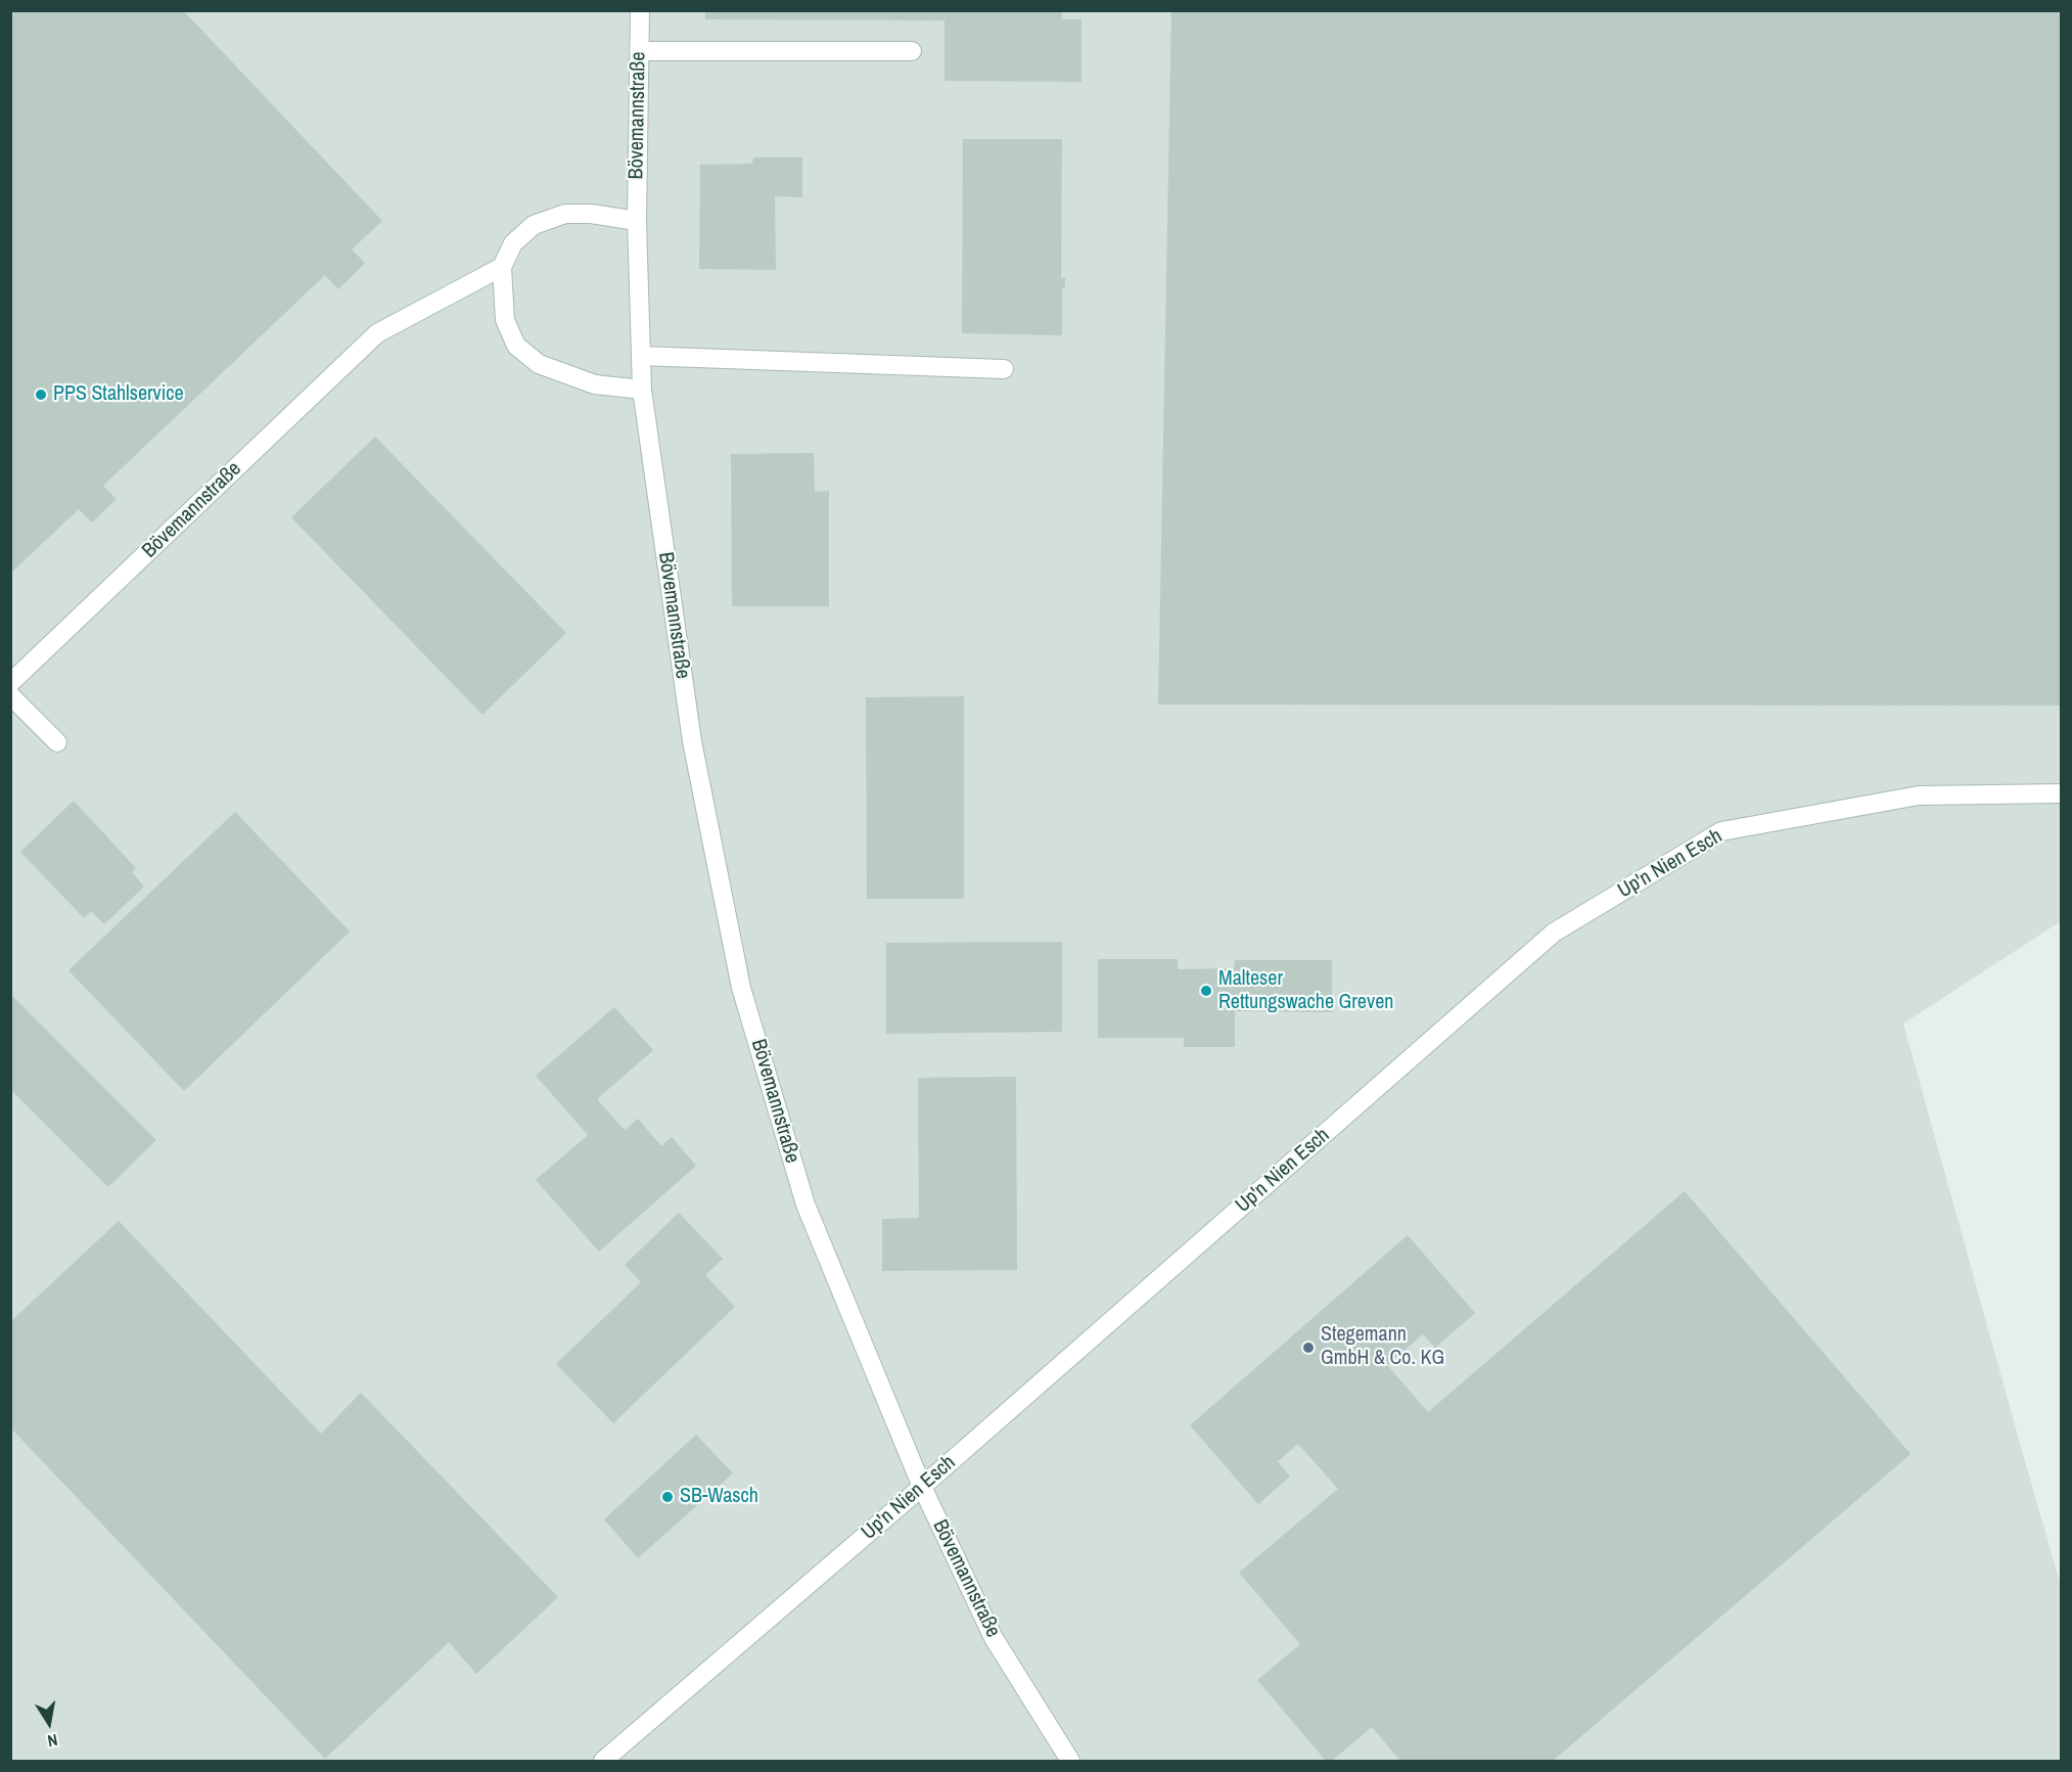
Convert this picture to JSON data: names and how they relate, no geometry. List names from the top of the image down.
{
  "streets": {
    "street": ["Bövemannstraße", "Up'n Nien Esch"]
  },
  "crossings": [
    ["Bövemannstraße", "Up'n Nien Esch"]
  ],
  "places": [
    "PPS Stahlservice",
    "Malteser Rettungswache Greven",
    "Stegemann GmbH & Co. KG",
    "SB-Wasch"
  ],
  "north": "bottom"
}
